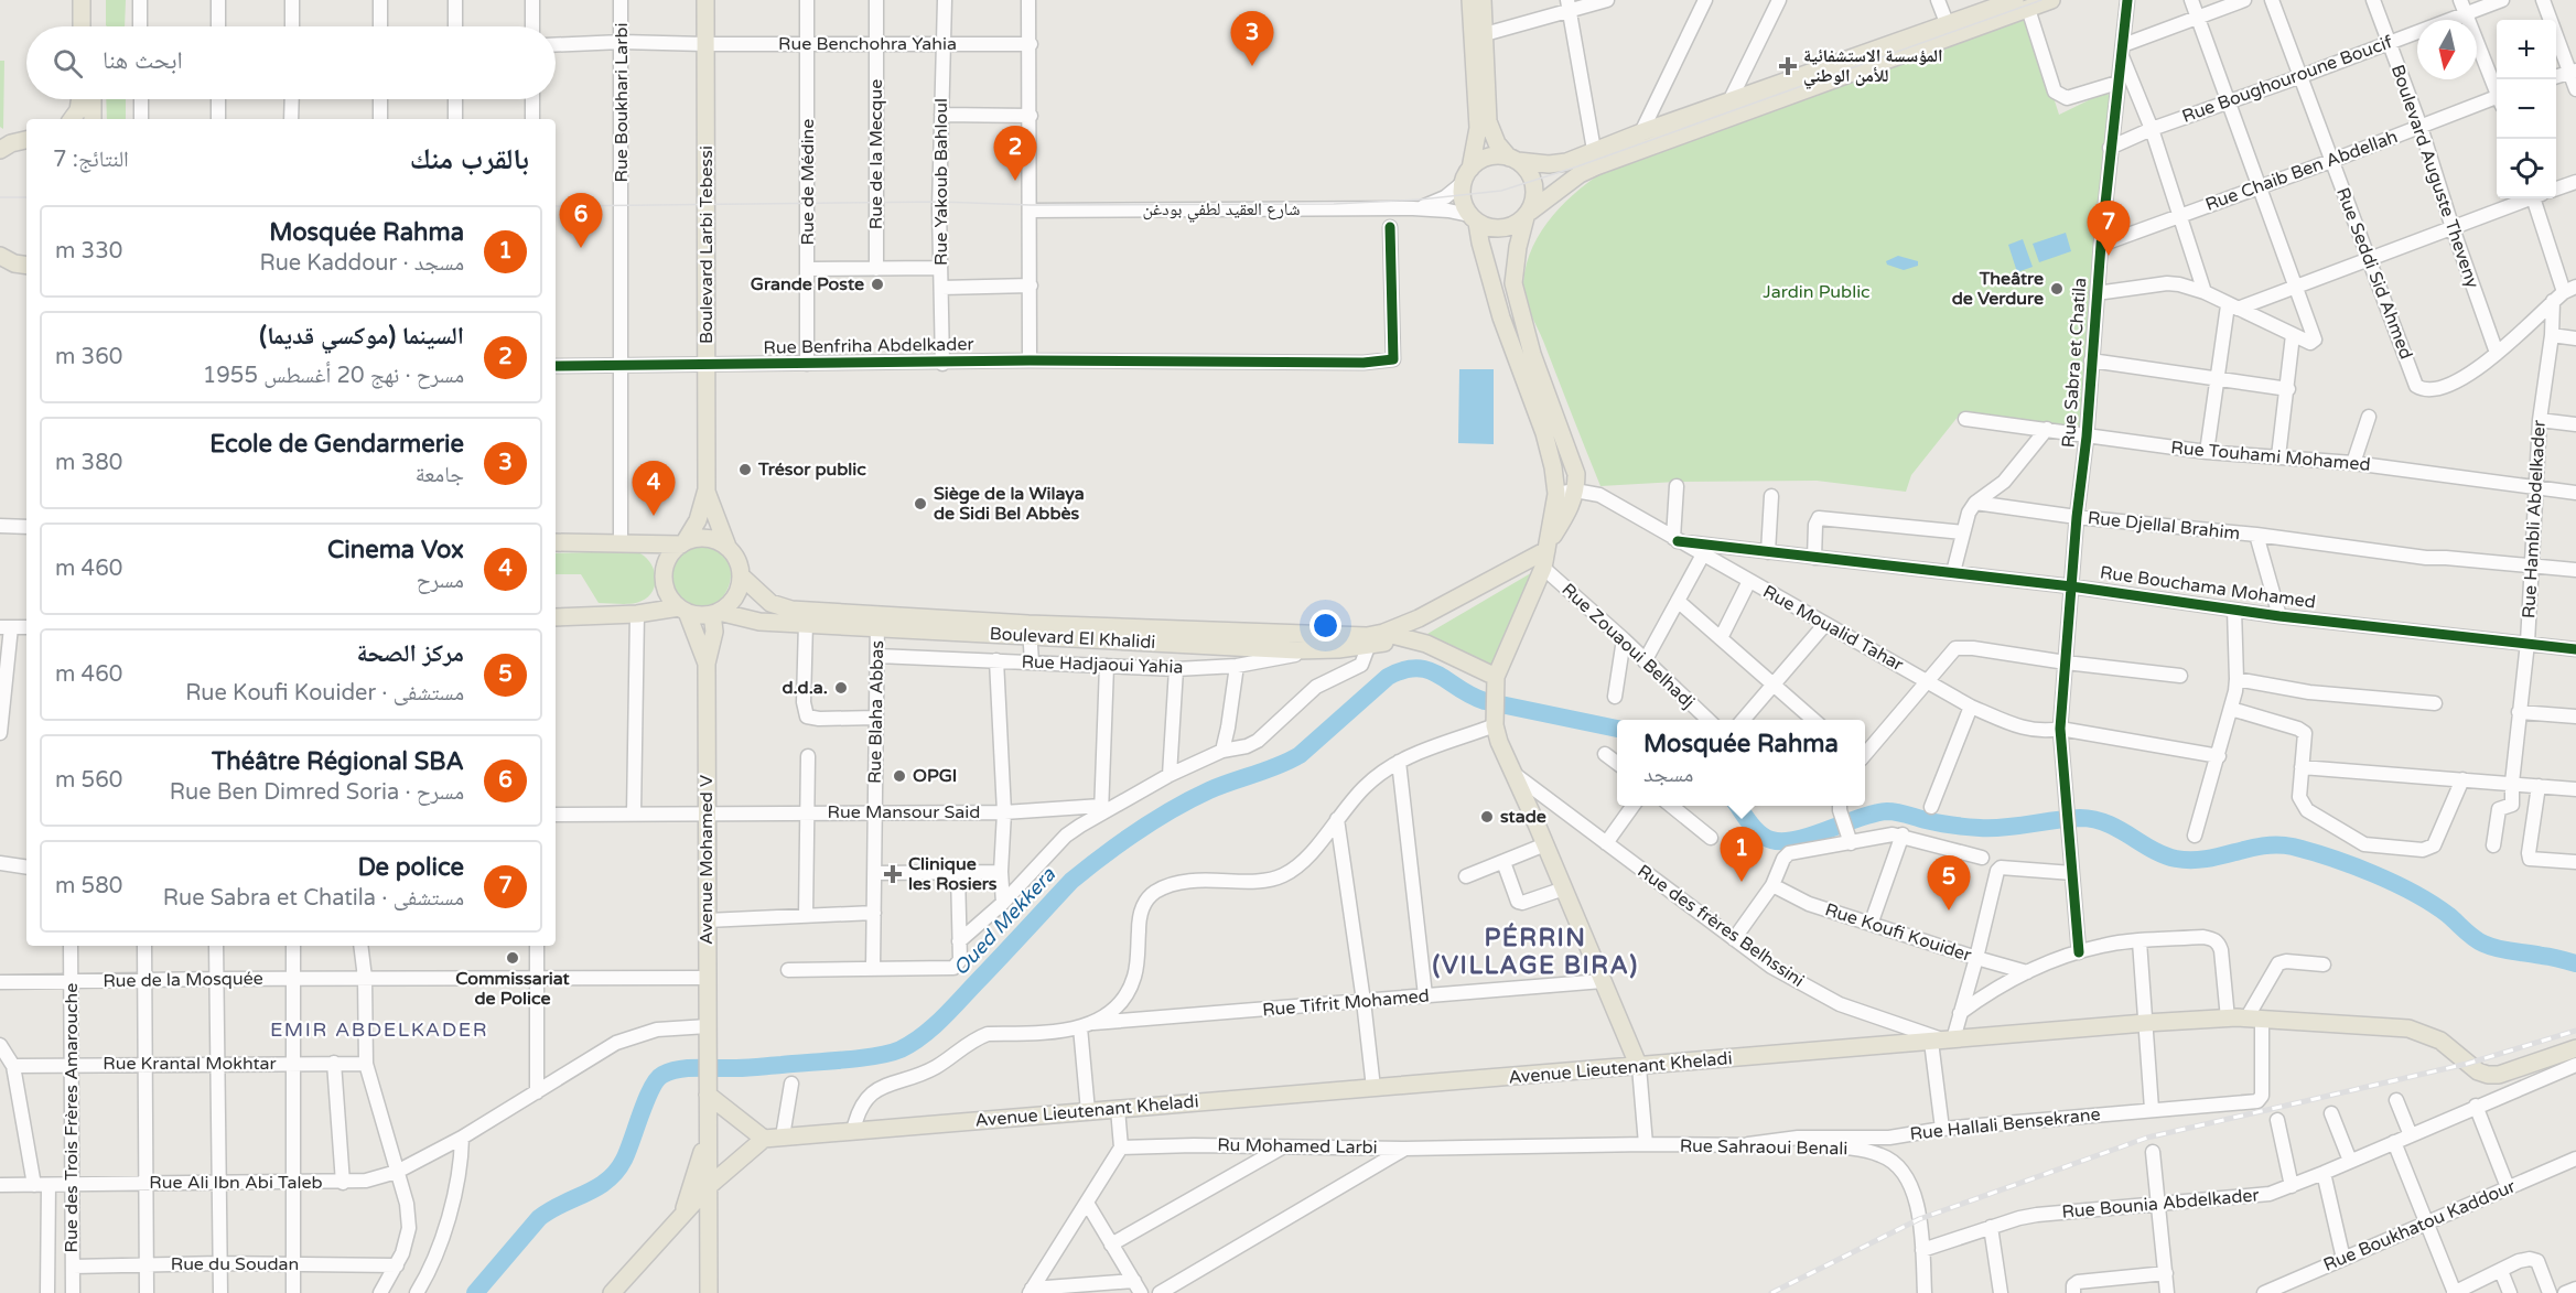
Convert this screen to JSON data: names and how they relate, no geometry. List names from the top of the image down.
{
  "streets": {
    "main road": [
      "Boulevard Larbi Tebessi",
      "Boulevard El Khalidi",
      "Avenue Mohamed V",
      "Avenue Lieutenant Kheladi"
    ],
    "street": [
      "Rue Benchohra Yahia",
      "Rue Boughouroune Boucif",
      "Rue Boukhari Larbi",
      "Rue de la Mecque",
      "Rue Chaib Ben Abdellah",
      "Boulevard Auguste Theveny",
      "Rue de Médine",
      "Rue Yakoub Bahloul",
      "شارع العقيد لطفي بودغن",
      "Rue Seddi Sid Ahmed",
      "Rue Benfriha Abdelkader",
      "Rue Sabra et Chatila",
      "Rue Touhami Mohamed",
      "Rue Hambli Abdelkader",
      "Rue Djellal Brahim",
      "Rue Bouchama Mohamed",
      "Rue Moualid Tahar",
      "Rue Zouaoui Belhadj",
      "Rue Hadjaoui Yahia",
      "Rue Blaha Abbas",
      "Rue Mansour Said",
      "Rue des frères Belhssini",
      "Rue Koufi Kouider",
      "Rue de la Mosquée",
      "Rue Tifrit Mohamed",
      "Rue Krantal Mokhtar",
      "Rue des Trois Frères Amarouche",
      "Rue Hallali Bensekrane",
      "Ru Mohamed Larbi",
      "Rue Sahraoui Benali",
      "Rue Ali Ibn Abi Taleb",
      "Rue Bounia Abdelkader",
      "Rue Boukhatou Kaddour",
      "Rue du Soudan"
    ]
  },
  "crossings": [
    ["Rue Benchohra Yahia", "Rue Boukhari Larbi"],
    ["Rue Benchohra Yahia", "Rue de la Mecque"],
    ["Rue Benchohra Yahia", "Rue de Médine"],
    ["Rue Benchohra Yahia", "Rue Yakoub Bahloul"],
    ["Rue Benchohra Yahia", "Boulevard Larbi Tebessi"],
    ["Rue Boughouroune Boucif", "Boulevard Auguste Theveny"],
    ["Rue Boughouroune Boucif", "Rue Seddi Sid Ahmed"],
    ["Rue Boughouroune Boucif", "Rue Sabra et Chatila"],
    ["Rue Boukhari Larbi", "Rue Benfriha Abdelkader"],
    ["Rue Chaib Ben Abdellah", "Boulevard Auguste Theveny"],
    ["Rue Chaib Ben Abdellah", "Rue Seddi Sid Ahmed"],
    ["Rue Chaib Ben Abdellah", "Rue Sabra et Chatila"],
    ["Boulevard Auguste Theveny", "Rue Seddi Sid Ahmed"],
    ["Rue de Médine", "Rue Benfriha Abdelkader"],
    ["Rue Yakoub Bahloul", "Rue Benfriha Abdelkader"],
    ["Boulevard Larbi Tebessi", "Rue Benfriha Abdelkader"],
    ["Rue Sabra et Chatila", "Rue Touhami Mohamed"],
    ["Rue Sabra et Chatila", "Rue Djellal Brahim"],
    ["Rue Sabra et Chatila", "Rue Bouchama Mohamed"],
    ["Rue Sabra et Chatila", "Rue Moualid Tahar"],
    ["Rue Touhami Mohamed", "Rue Hambli Abdelkader"],
    ["Rue Hambli Abdelkader", "Rue Djellal Brahim"],
    ["Rue Hambli Abdelkader", "Rue Bouchama Mohamed"],
    ["Rue Bouchama Mohamed", "Rue Moualid Tahar"],
    ["Boulevard El Khalidi", "Rue Hadjaoui Yahia"],
    ["Rue Hadjaoui Yahia", "Rue Blaha Abbas"],
    ["Rue Blaha Abbas", "Rue Mansour Said"],
    ["Rue Mansour Said", "Avenue Mohamed V"],
    ["Avenue Mohamed V", "Rue de la Mosquée"],
    ["Avenue Mohamed V", "Rue Ali Ibn Abi Taleb"],
    ["Rue des frères Belhssini", "Avenue Lieutenant Kheladi"],
    ["Rue de la Mosquée", "Rue des Trois Frères Amarouche"],
    ["Rue Tifrit Mohamed", "Avenue Lieutenant Kheladi"],
    ["Rue Krantal Mokhtar", "Rue des Trois Frères Amarouche"],
    ["Avenue Lieutenant Kheladi", "Rue Hallali Bensekrane"],
    ["Rue des Trois Frères Amarouche", "Rue Ali Ibn Abi Taleb"],
    ["Rue des Trois Frères Amarouche", "Rue du Soudan"],
    ["Rue Hallali Bensekrane", "Rue Sahraoui Benali"],
    ["Ru Mohamed Larbi", "Rue Sahraoui Benali"],
    ["Rue Sahraoui Benali", "Rue Bounia Abdelkader"]
  ],
  "districts": ["PÉRRIN (VILLAGE BIRA)", "EMIR ABDELKADER"],
  "water": ["Oued Mekkera"],
  "parks": ["Jardin Public"],
  "places": {
    "health": ["المؤسسة الاستشفائية للأمن الوطني", "Clinique les Rosiers"],
    "other": [
      "Grande Poste",
      "Theâtre de Verdure",
      "Trésor public",
      "Siège de la Wilaya de Sidi Bel Abbès",
      "d.d.a.",
      "OPGI",
      "stade",
      "Commissariat de Police"
    ]
  },
  "north": "bottom",
  "page": {
    "pins": [
      "3",
      "2",
      "6",
      "7",
      "4",
      "1",
      "5"
    ],
    "map_buttons": ["+", "−"],
    "search": "ابحث هنا",
    "heading": ["بالقرب منك", "النتائج: 7"],
    "list": [
      {
        "mark": "1",
        "name": "Mosquée Rahma",
        "note": "مسجد · Rue Kaddour",
        "value": "330 m"
      },
      {
        "mark": "2",
        "name": "السينما (موكسي قديما)",
        "note": "مسرح · نهج 20 أغسطس 1955",
        "value": "360 m"
      },
      {
        "mark": "3",
        "name": "Ecole de Gendarmerie",
        "note": "جامعة",
        "value": "380 m"
      },
      {
        "mark": "4",
        "name": "Cinema Vox",
        "note": "مسرح",
        "value": "460 m"
      },
      {
        "mark": "5",
        "name": "مركز الصحة",
        "note": "مستشفى · Rue Koufi Kouider",
        "value": "460 m"
      },
      {
        "mark": "6",
        "name": "Théâtre Régional SBA",
        "note": "مسرح · Rue Ben Dimred Soria",
        "value": "560 m"
      },
      {
        "mark": "7",
        "name": "De police",
        "note": "مستشفى · Rue Sabra et Chatila",
        "value": "580 m"
      }
    ],
    "popup": ["Mosquée Rahma", "مسجد"]
  }
}
